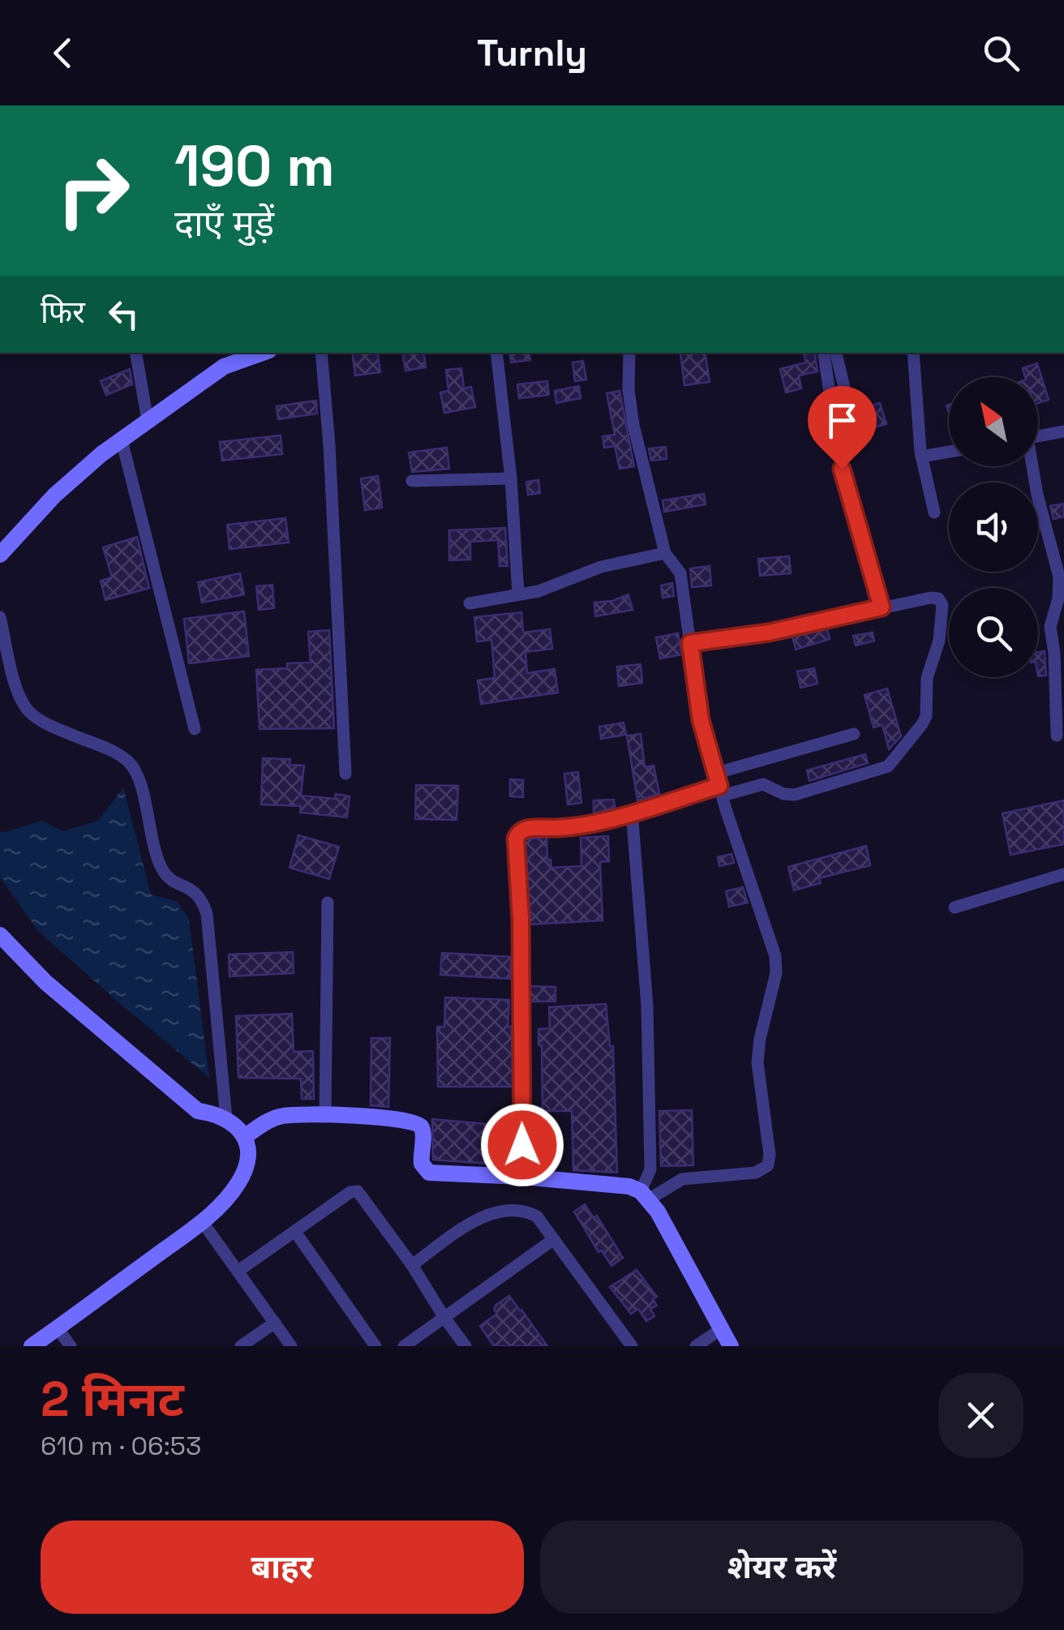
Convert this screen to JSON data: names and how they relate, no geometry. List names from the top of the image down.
{
  "north": "top left",
  "page": {
    "header": "Turnly",
    "turn": ["190 m", "दाएँ मुड़ें"],
    "then": "फिर",
    "heading": ["2 मिनट", "610 m · 06:53"],
    "buttons": ["बाहर", "शेयर करें"]
  }
}
